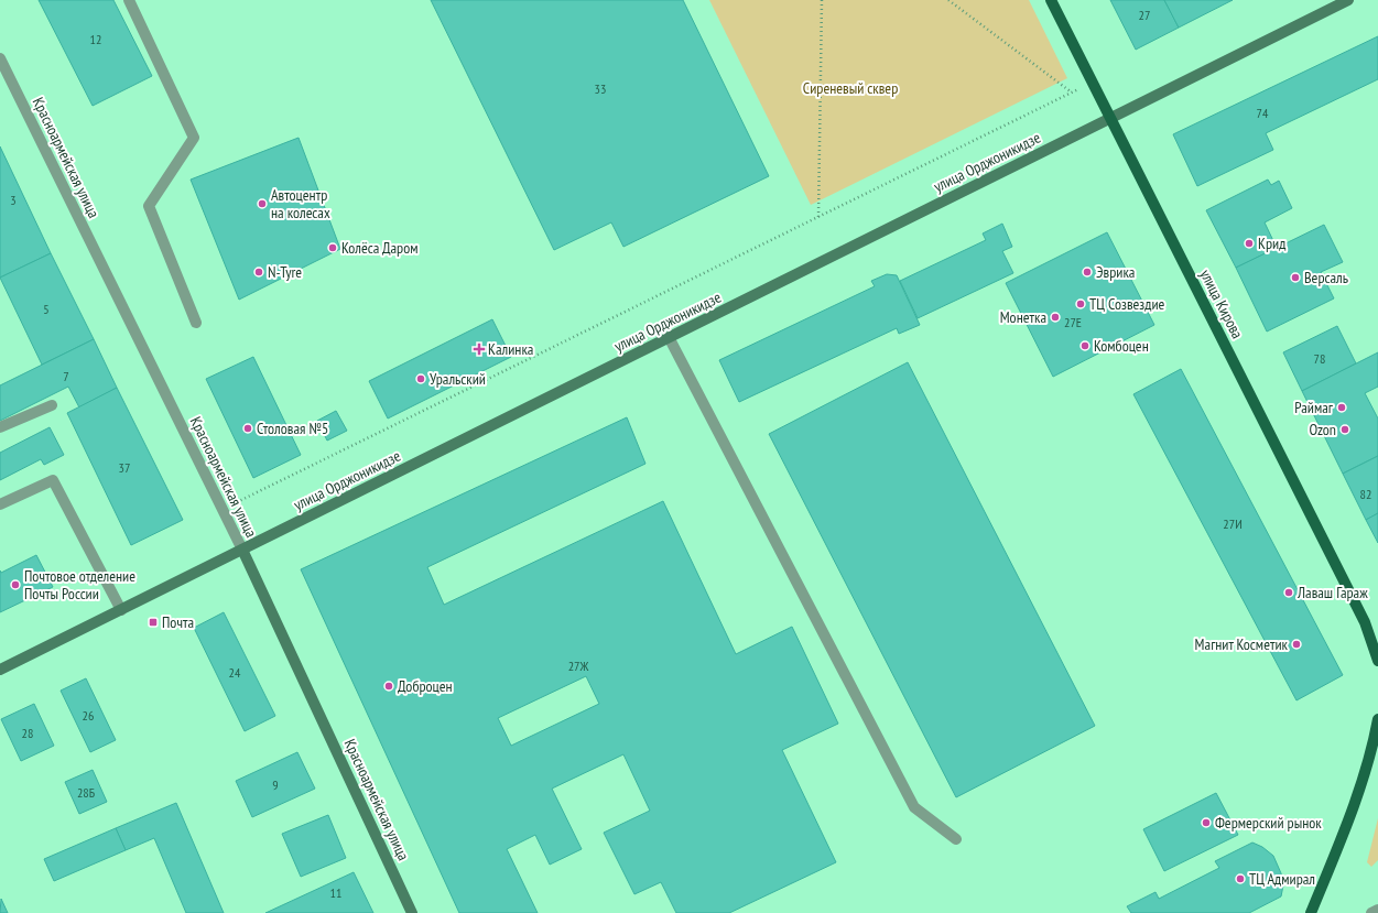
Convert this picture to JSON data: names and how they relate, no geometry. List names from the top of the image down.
{
  "streets": {
    "main road": ["Красноармейская улица", "улица Орджоникидзе", "улица Кирова"]
  },
  "crossings": [
    ["Красноармейская улица", "улица Орджоникидзе"],
    ["улица Орджоникидзе", "улица Кирова"]
  ],
  "parks": ["Сиреневый сквер"],
  "places": {
    "other": [
      "Автоцентр на колесах",
      "Крид",
      "Колёса Даром",
      "N-Tyre",
      "Эврика",
      "Версаль",
      "ТЦ Созвездие",
      "Монетка",
      "Комбоцен",
      "Уральский",
      "Раймаг",
      "Столовая №5",
      "Ozon",
      "Почтовое отделение Почты России",
      "Лаваш Гараж",
      "Магнит Косметик",
      "Доброцен",
      "Фермерский рынок",
      "ТЦ Адмирал"
    ],
    "health": ["Калинка"],
    "transit": ["Почта"]
  },
  "house_numbers": [
    "27",
    "12",
    "33",
    "74",
    "3",
    "5",
    "27Е",
    "78",
    "7",
    "37",
    "82",
    "27И",
    "27Ж",
    "24",
    "26",
    "28",
    "9",
    "28Б",
    "11"
  ]
}
